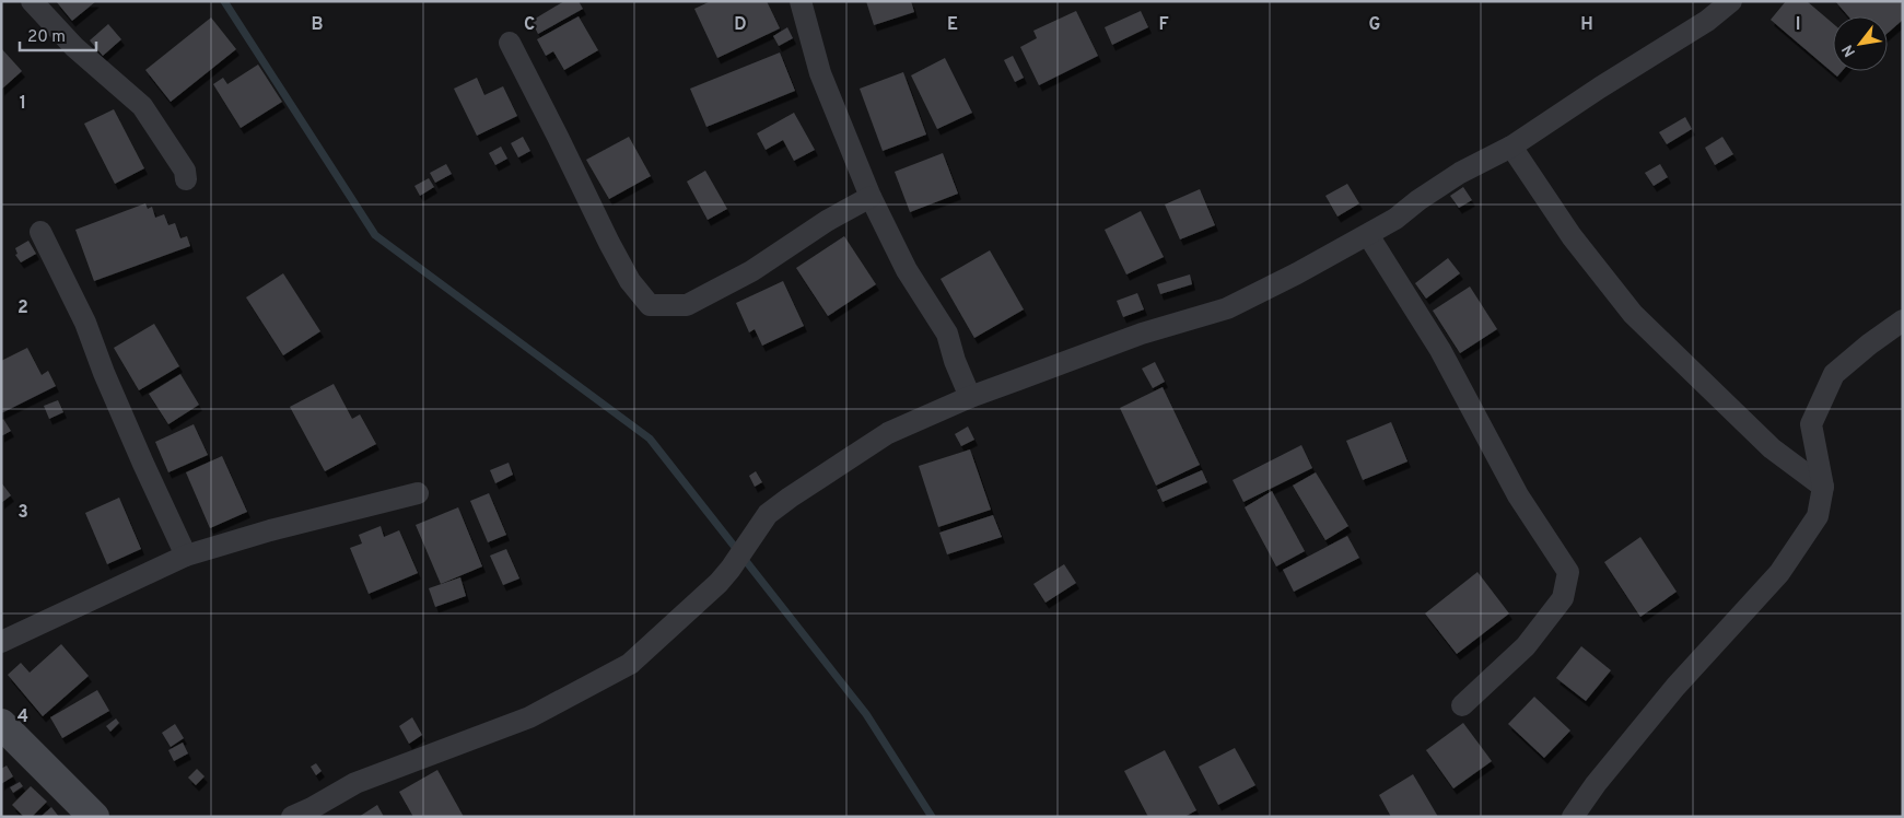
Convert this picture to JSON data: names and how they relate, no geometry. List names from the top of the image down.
{
  "scale_bar": "20 m",
  "north": "bottom left",
  "grid": {
    "columns": [
      "B",
      "C",
      "D",
      "E",
      "F",
      "G",
      "H",
      "I"
    ],
    "rows": [
      "1",
      "2",
      "3",
      "4"
    ]
  }
}
